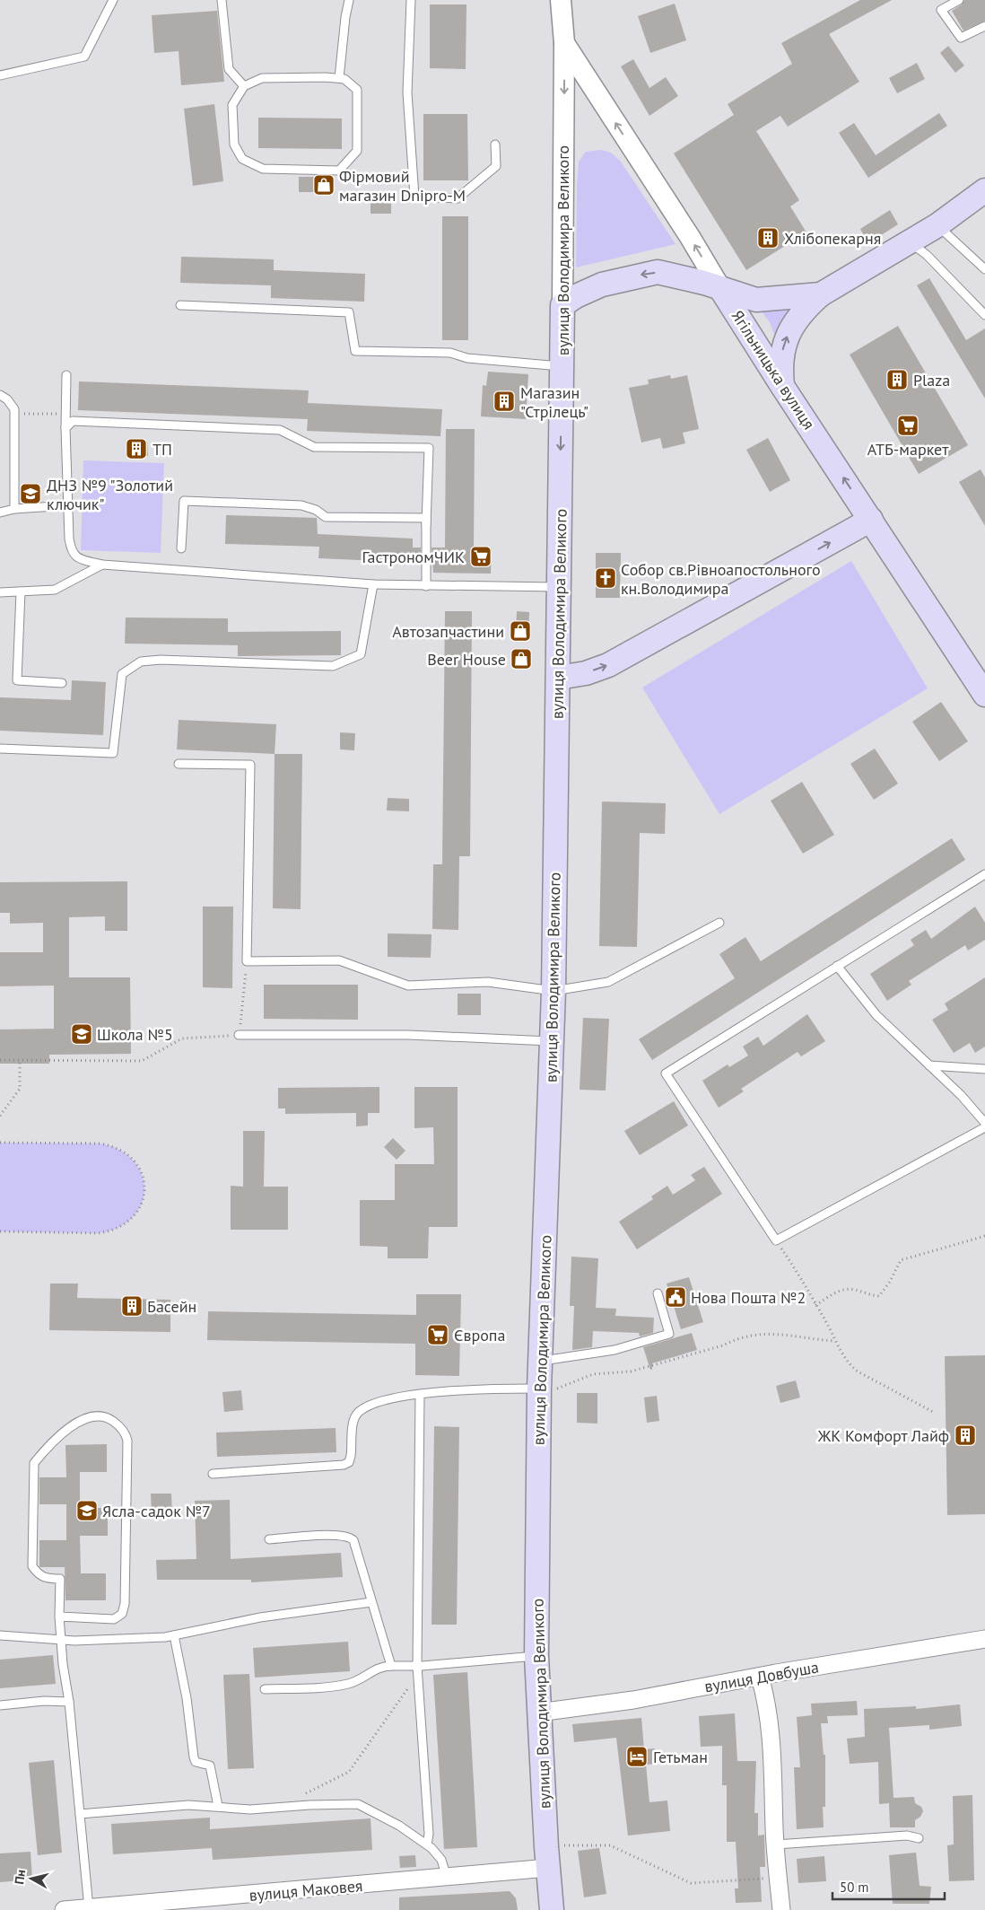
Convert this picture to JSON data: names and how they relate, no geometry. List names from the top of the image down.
{
  "streets": {
    "main road": ["вулиця Володимира Великого", "Ягільницька вулиця"],
    "street": ["вулиця Довбуша", "вулиця Маковея"]
  },
  "crossings": [
    ["вулиця Володимира Великого", "Ягільницька вулиця"],
    ["вулиця Володимира Великого", "вулиця Довбуша"],
    ["вулиця Володимира Великого", "вулиця Маковея"]
  ],
  "one_way": ["Ягільницька вулиця"],
  "places": {
    "shop": ["Фірмовий магазин Dnipro-M", "Автозапчастини", "Beer House"],
    "building": [
      "Хлібопекарня",
      "Plaza",
      "Магазин \"Стрілець\"",
      "ТП",
      "Басейн",
      "ЖК Комфорт Лайф"
    ],
    "supermarket": ["АТБ-маркет", "ГастрономЧИК", "Європа"],
    "school or university": ["ДНЗ №9 \"Золотий ключик\"", "Школа №5", "Ясла-садок №7"],
    "church": ["Собор св.Рівноапостольного кн.Володимира"],
    "public building": ["Нова Пошта №2"],
    "hotel": ["Гетьман"]
  },
  "scale_bar": "50 m",
  "north": "left"
}
